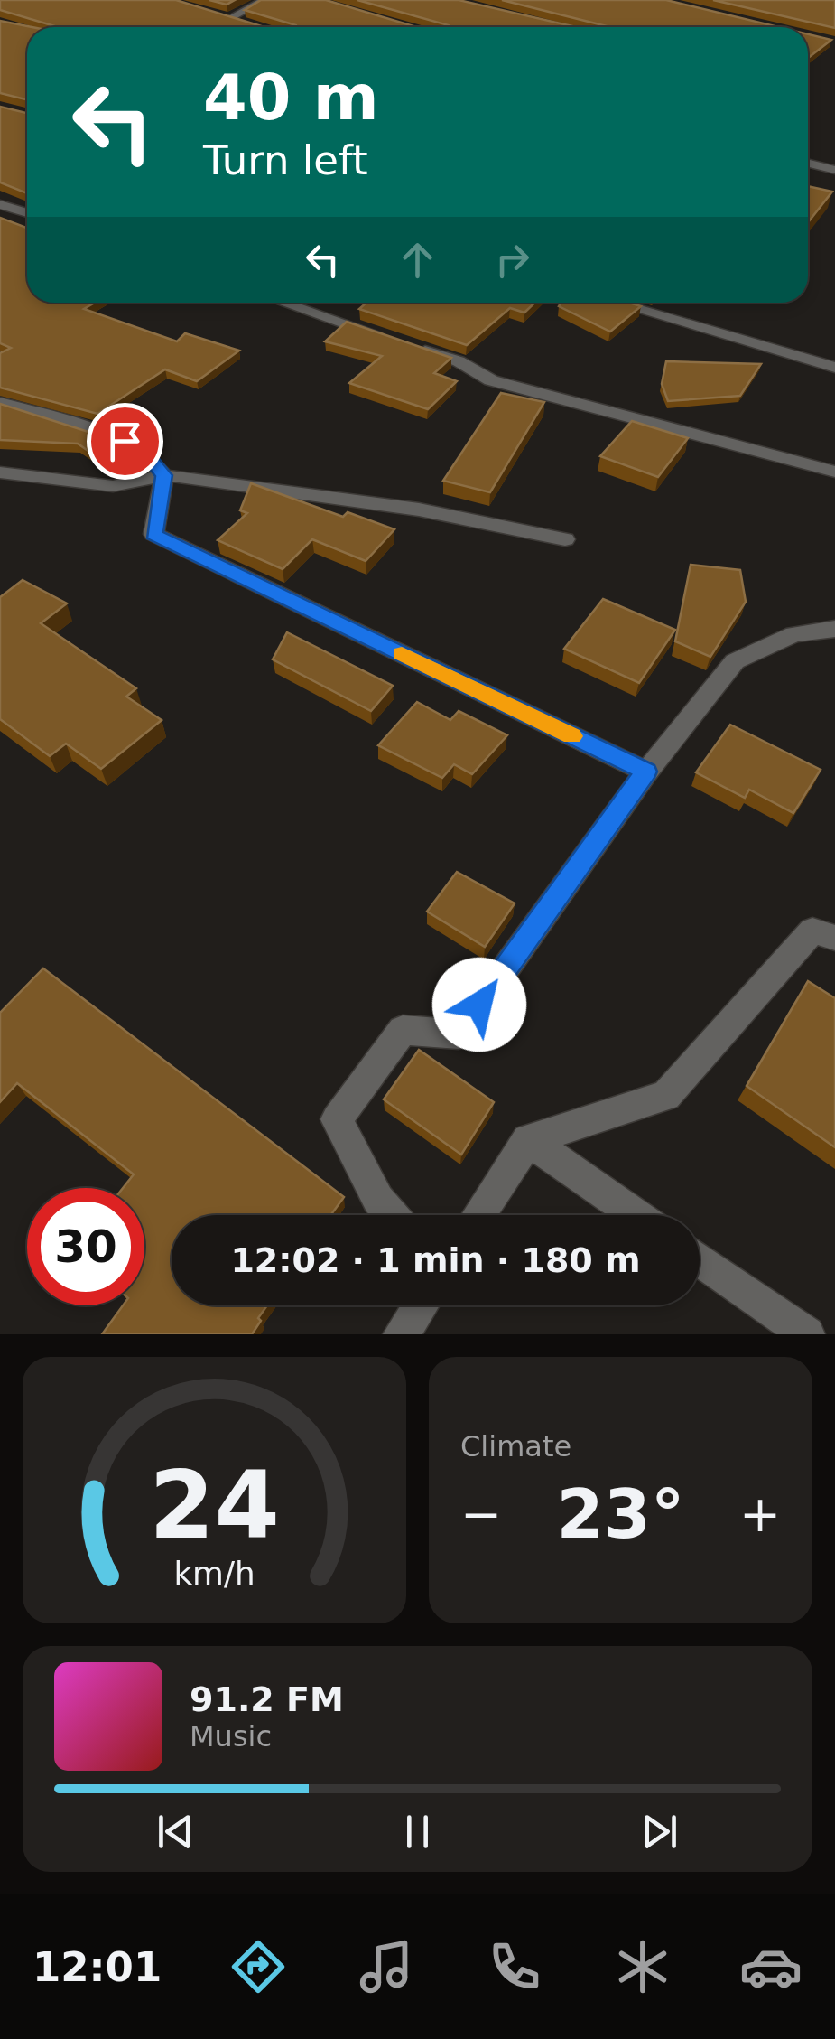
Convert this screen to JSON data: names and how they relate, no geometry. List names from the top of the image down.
{
  "page": {
    "turn": ["40 m", "Turn left"],
    "limit": "30",
    "trip": "12:02 · 1 min · 180 m",
    "tile": "Climate",
    "heat": ["−", "23°", "+"],
    "song": ["91.2 FM", "Music"],
    "tabs": "12:01",
    "gauge": ["24", "km/h"]
  }
}
